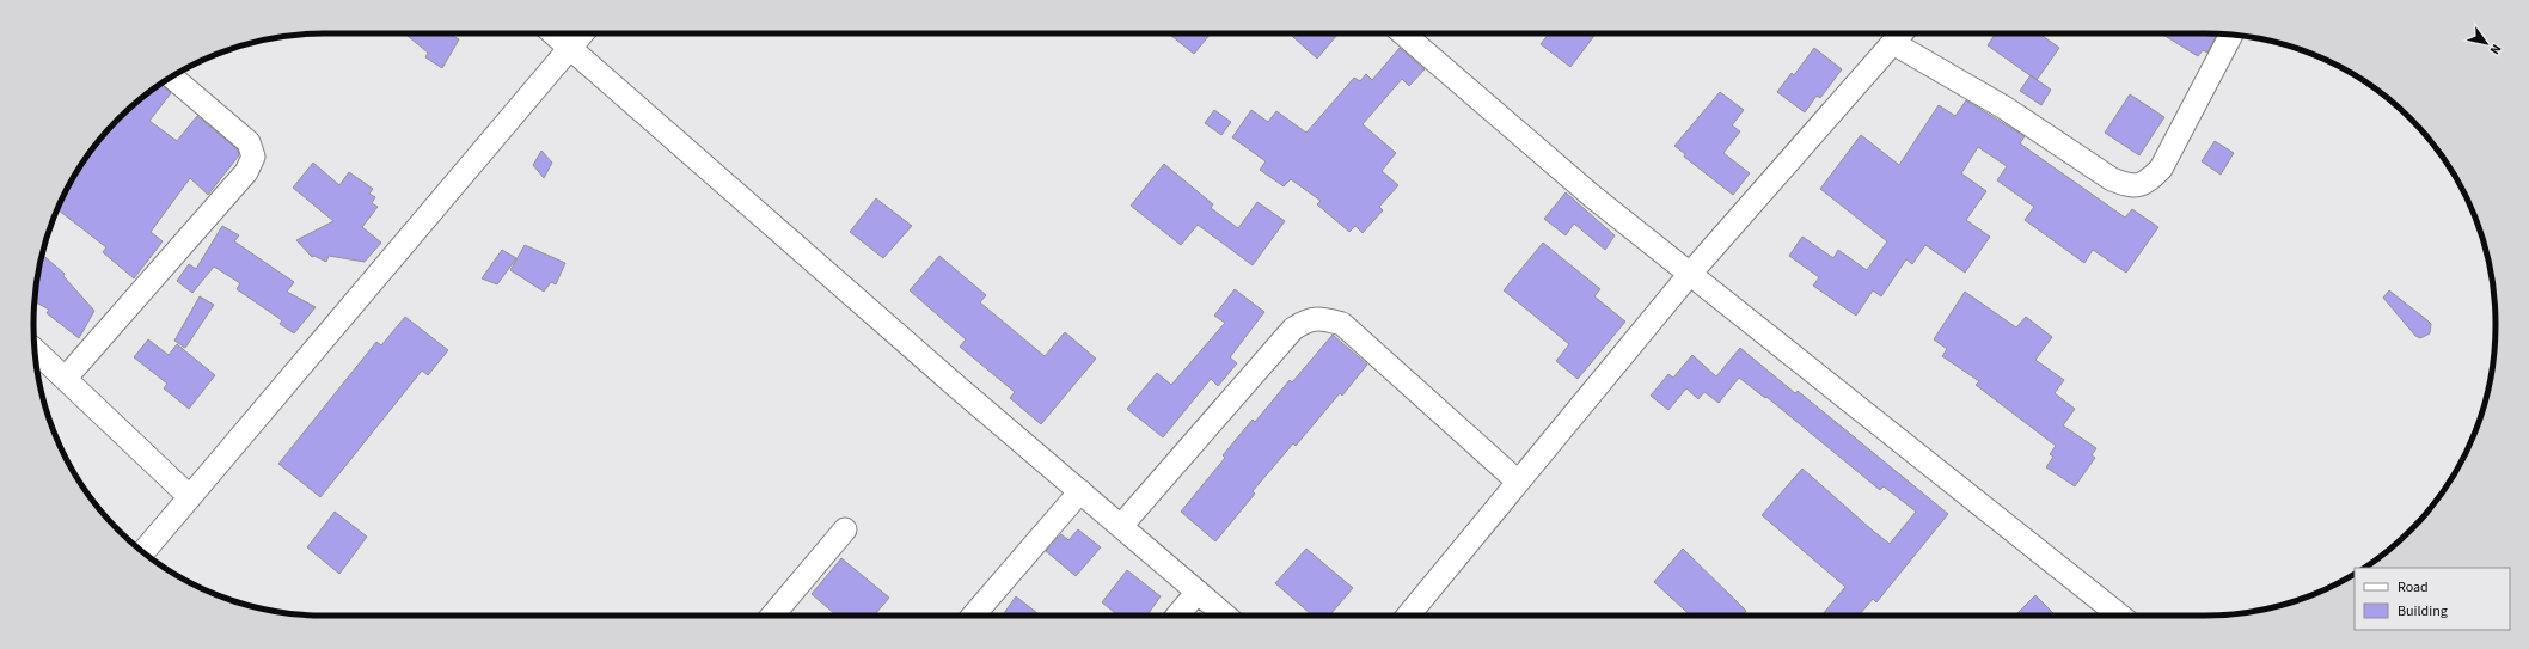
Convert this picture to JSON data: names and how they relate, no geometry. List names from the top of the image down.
{
  "legend": ["Road", "Building"],
  "north": "bottom right"
}
